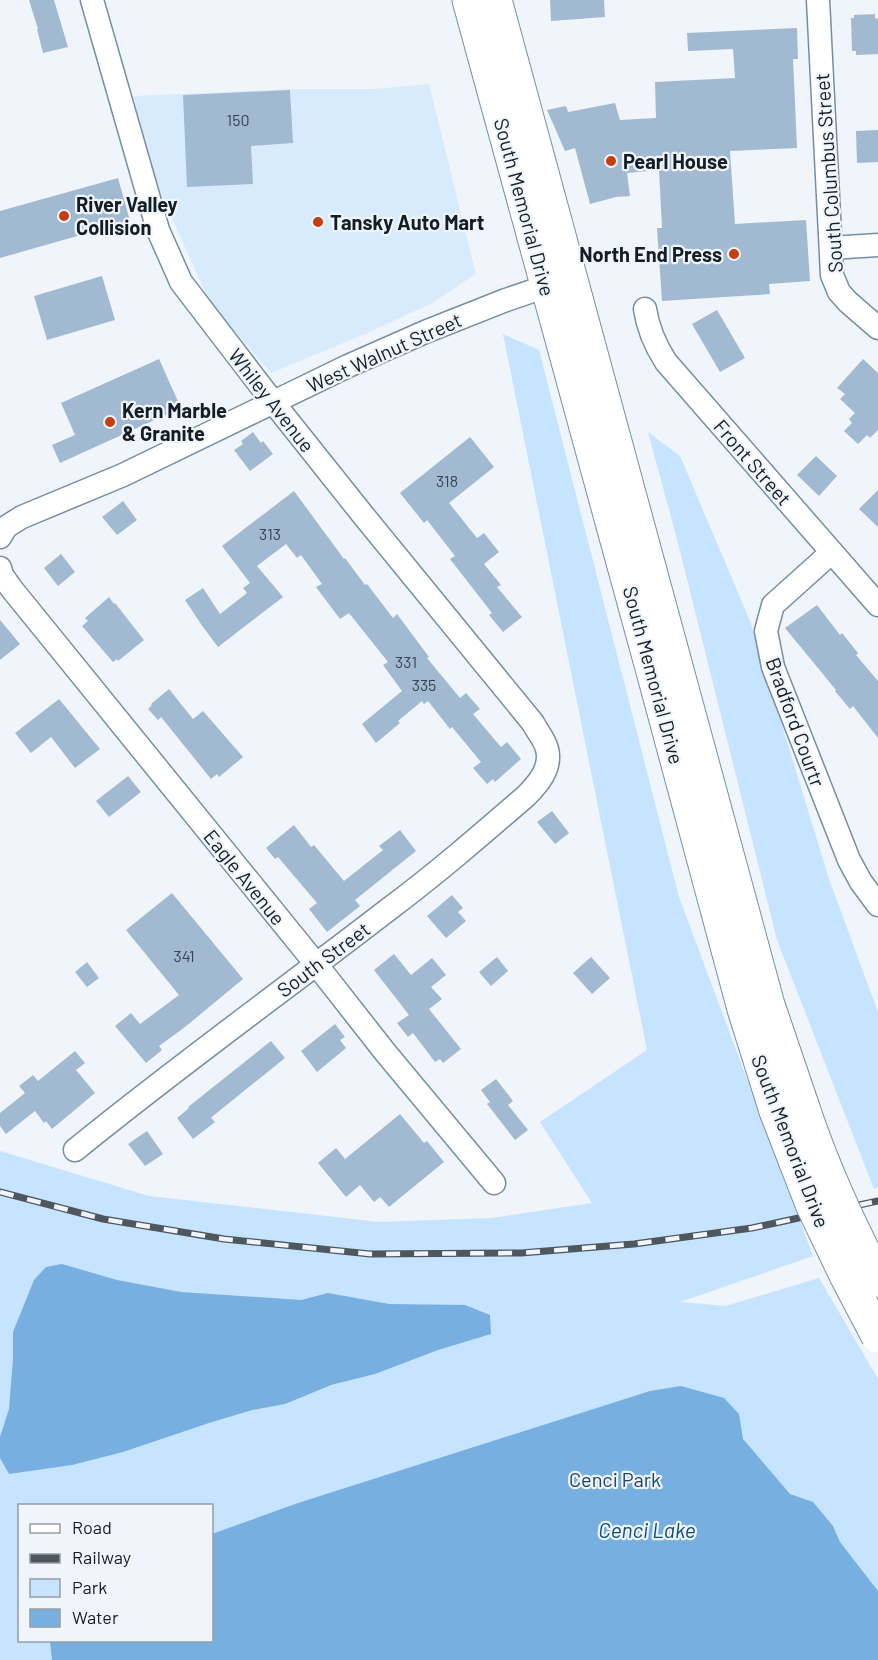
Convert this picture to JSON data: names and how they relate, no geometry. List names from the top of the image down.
{
  "streets": {
    "highway": ["South Memorial Drive"],
    "street": [
      "South Columbus Street",
      "West Walnut Street",
      "Whiley Avenue",
      "Front Street",
      "Bradford Courtr",
      "Eagle Avenue",
      "South Street"
    ]
  },
  "crossings": [
    ["South Memorial Drive", "West Walnut Street"],
    ["West Walnut Street", "Whiley Avenue"],
    ["Whiley Avenue", "South Street"],
    ["Front Street", "Bradford Courtr"],
    ["Eagle Avenue", "South Street"]
  ],
  "water": ["Cenci Lake"],
  "parks": ["Cenci Park"],
  "places": [
    "Pearl House",
    "River Valley Collision",
    "Tansky Auto Mart",
    "North End Press",
    "Kern Marble & Granite"
  ],
  "house_numbers": [
    "150",
    "318",
    "313",
    "331",
    "335",
    "341"
  ],
  "legend": [
    "Road",
    "Railway",
    "Park",
    "Water"
  ]
}
